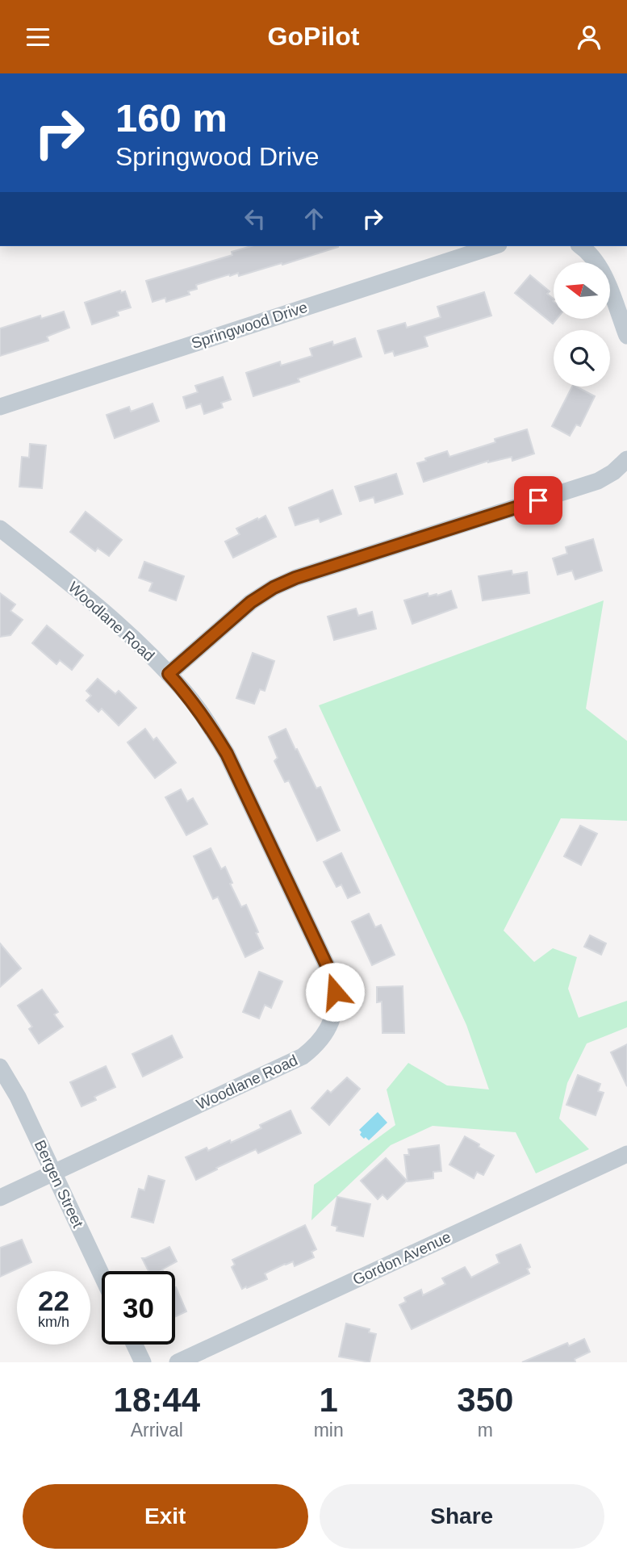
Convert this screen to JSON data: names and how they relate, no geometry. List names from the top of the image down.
{
  "streets": {
    "street": [
      "Springwood Drive",
      "Woodlane Road",
      "Bergen Street",
      "Gordon Avenue"
    ]
  },
  "crossings": [
    ["Woodlane Road", "Bergen Street"]
  ],
  "north": "left",
  "page": {
    "header": "GoPilot",
    "turn": ["160 m", "Springwood Drive"],
    "speed": "22 km/h",
    "limit": "30",
    "eta": [
      "18:44",
      "Arrival",
      "1",
      "min",
      "350",
      "m"
    ],
    "buttons": ["Exit", "Share"]
  }
}
